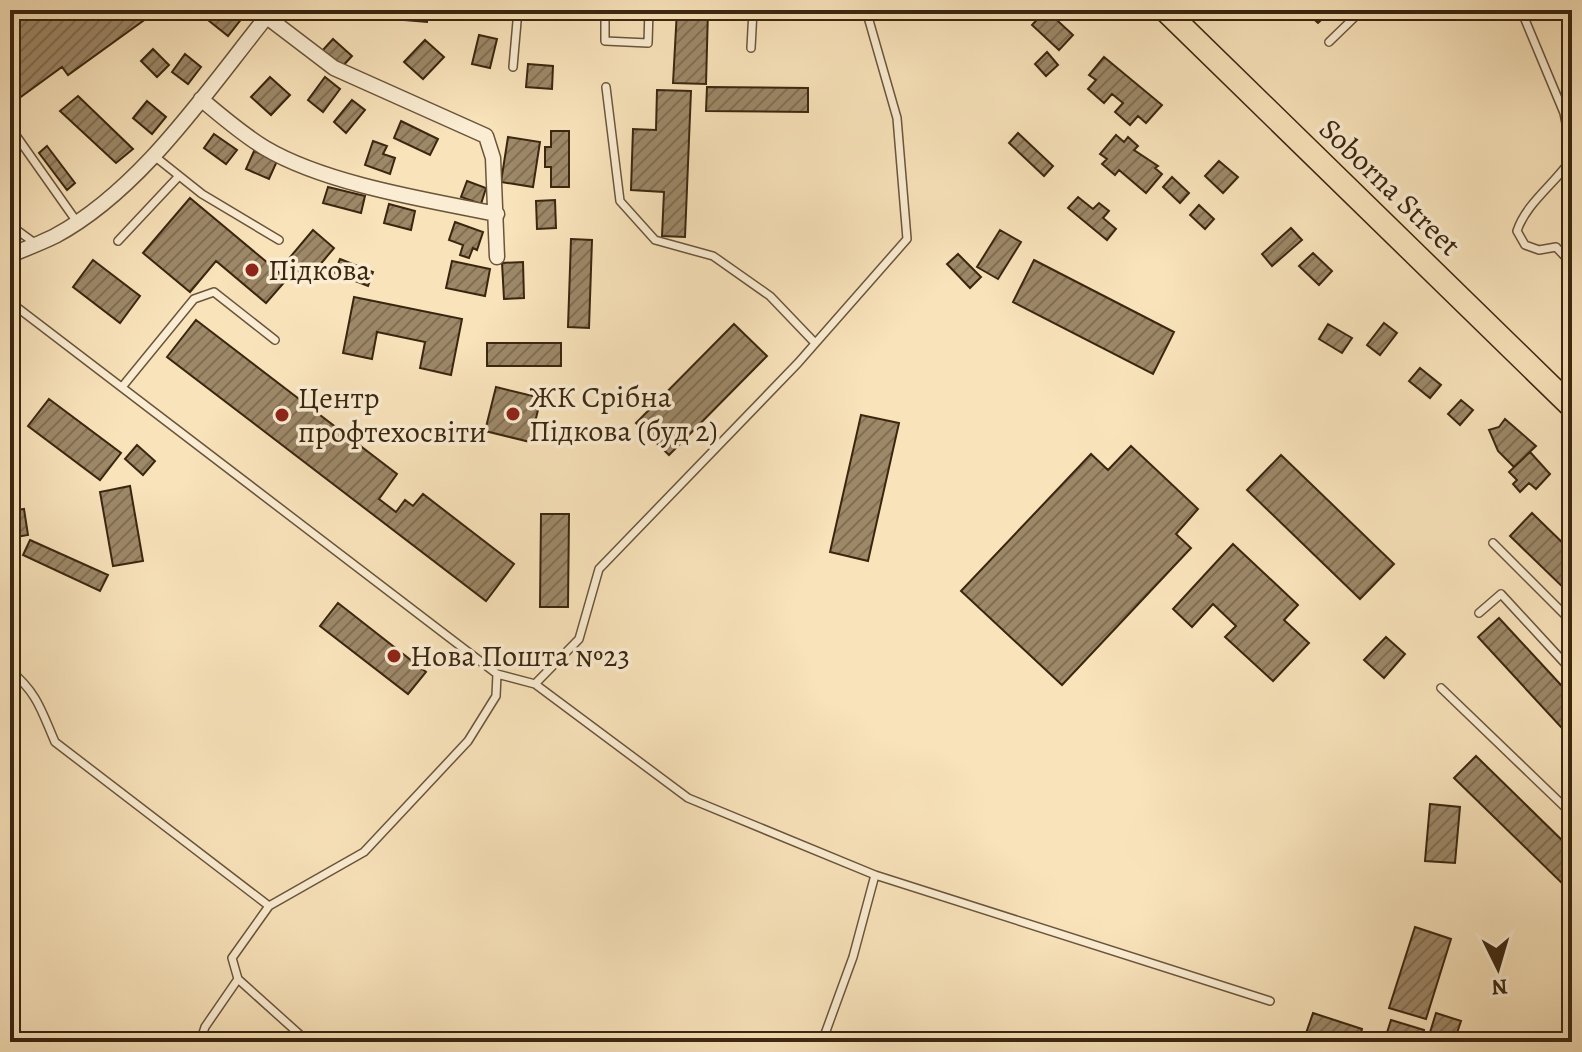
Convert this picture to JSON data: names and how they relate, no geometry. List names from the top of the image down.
{
  "streets": {
    "main road": ["Soborna Street"]
  },
  "places": [
    "Підкова",
    "ЖК Срібна Підкова (буд 2)",
    "Центр профтехосвіти",
    "Нова Пошта №23"
  ],
  "north": "bottom"
}
